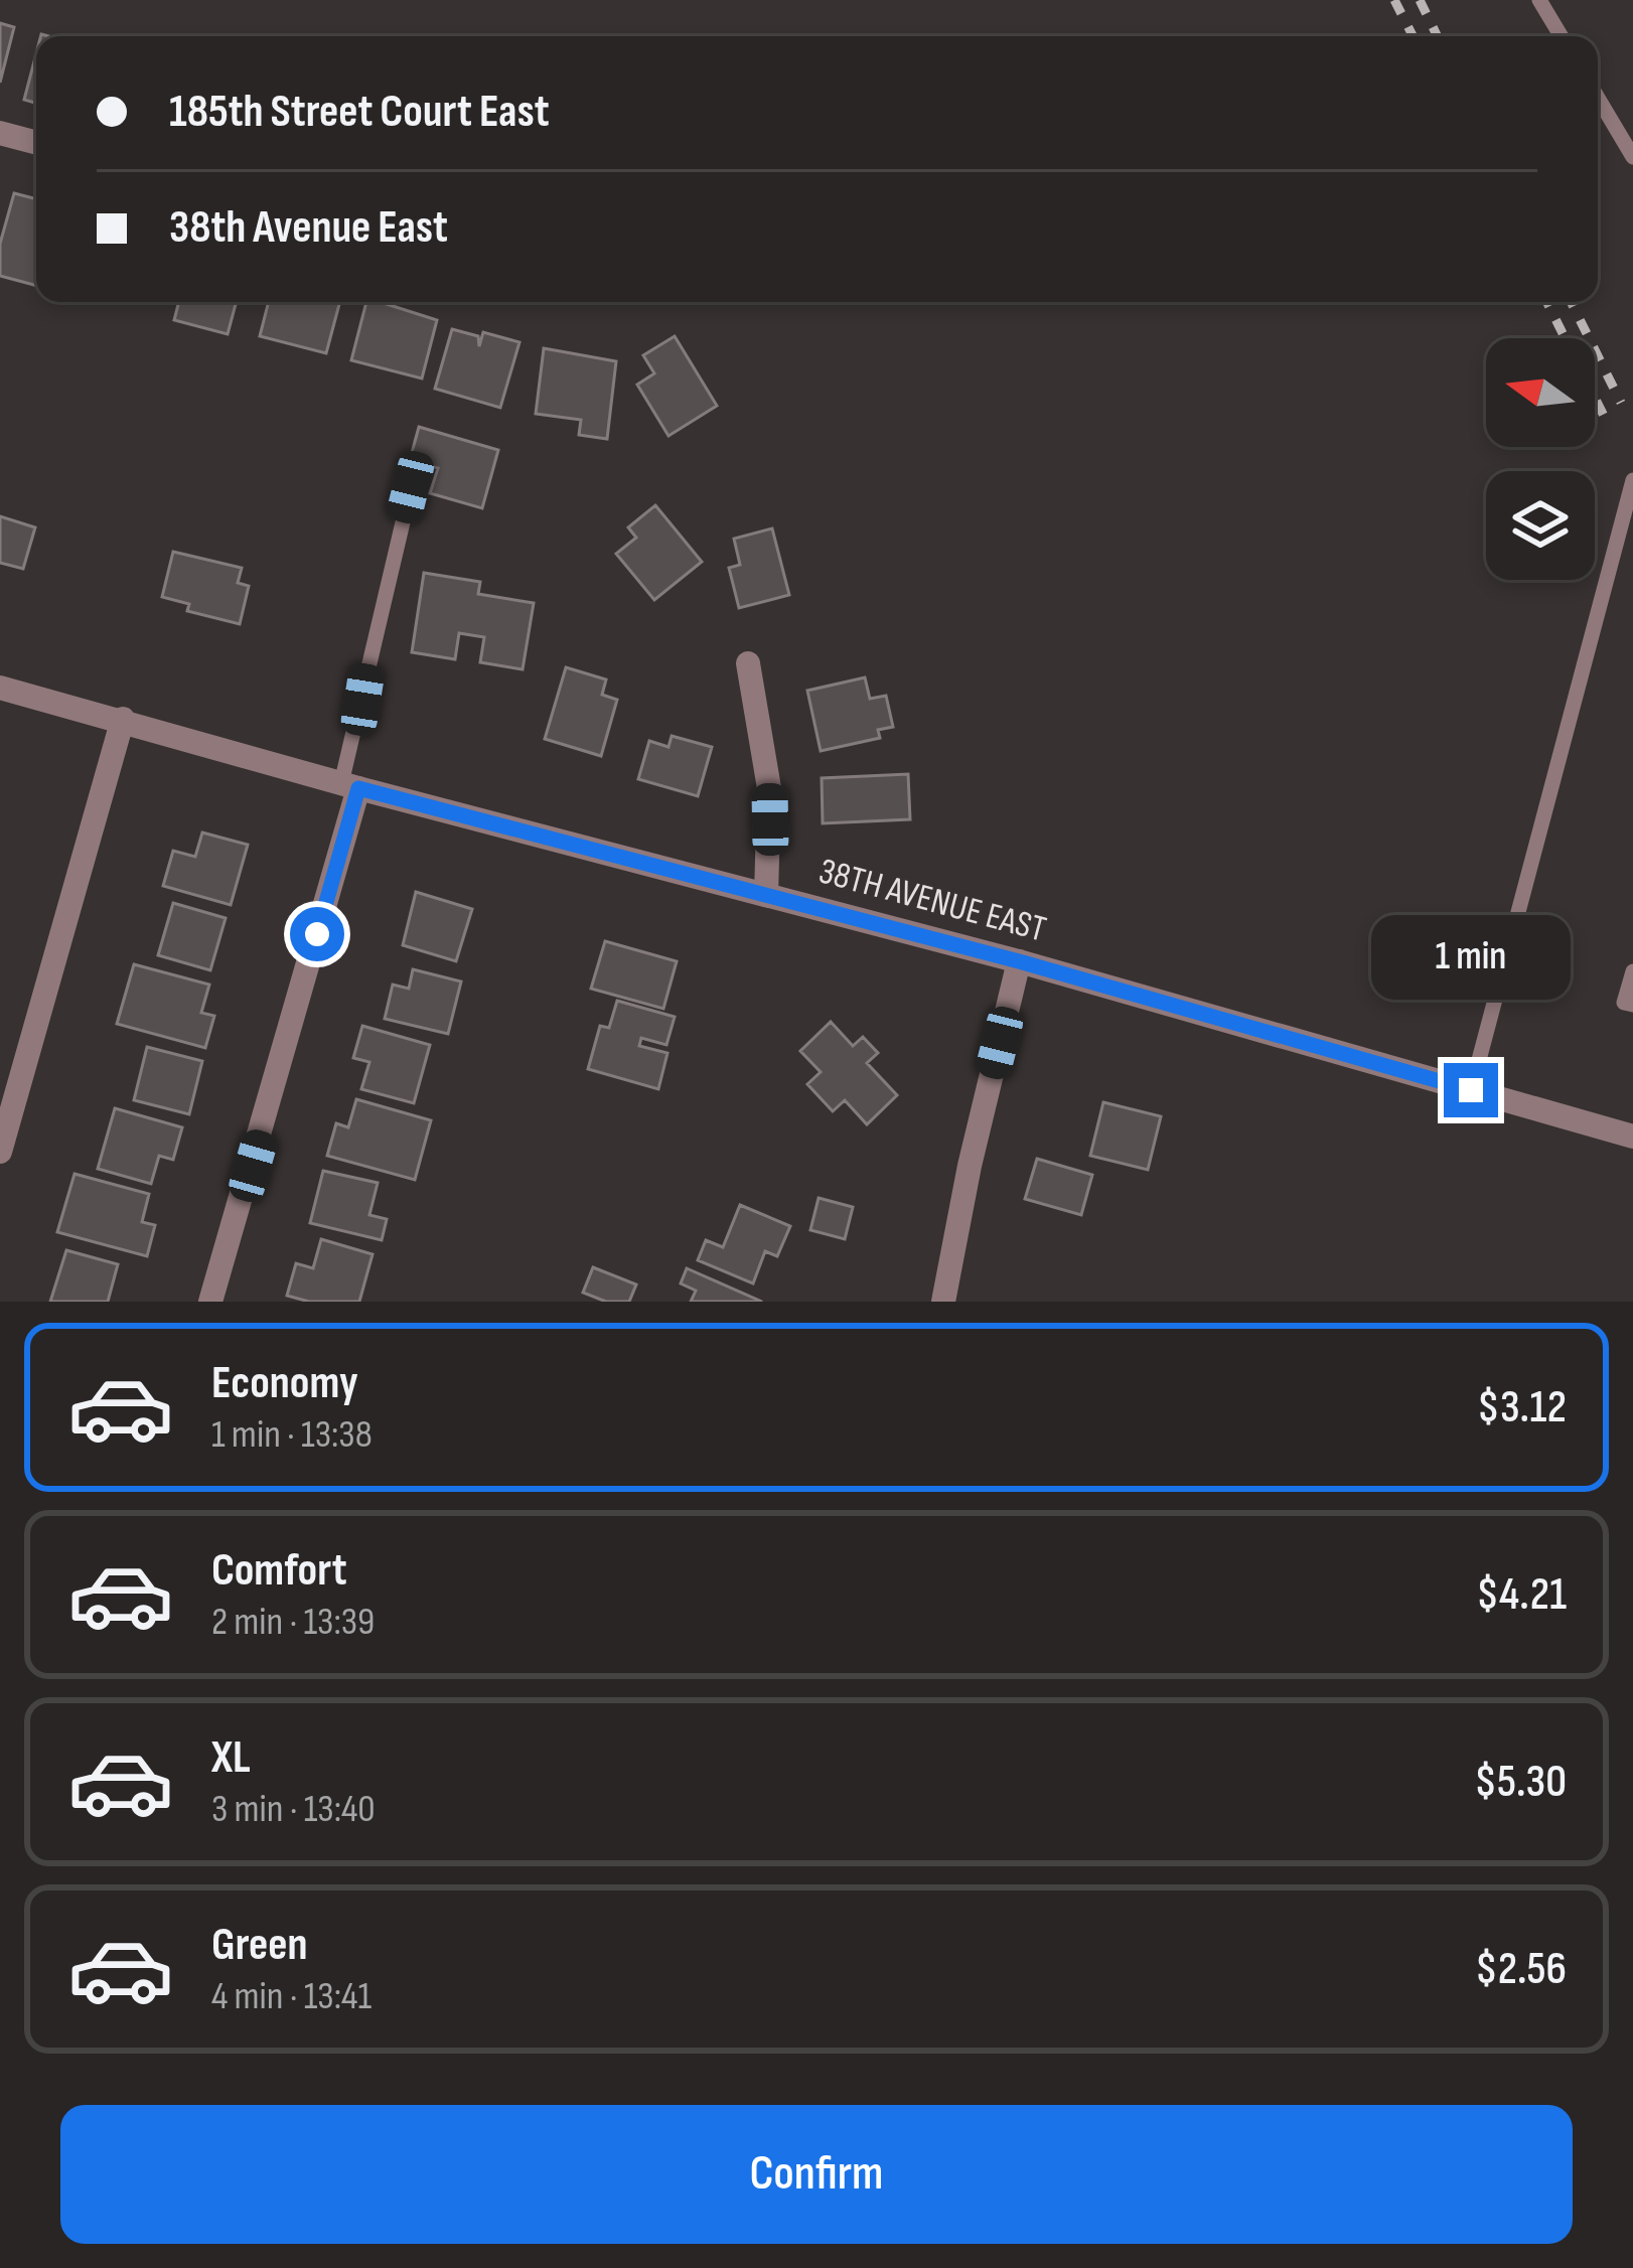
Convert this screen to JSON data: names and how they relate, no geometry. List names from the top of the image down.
{
  "streets": {
    "street": ["38TH AVENUE EAST"]
  },
  "north": "left",
  "page": {
    "banner": ["185th Street Court East", "38th Avenue East"],
    "bubble": "1 min",
    "list": [
      {
        "name": "Economy",
        "note": "1 min · 13:38",
        "value": "$3.12"
      },
      {
        "name": "Comfort",
        "note": "2 min · 13:39",
        "value": "$4.21"
      },
      {
        "name": "XL",
        "note": "3 min · 13:40",
        "value": "$5.30"
      },
      {
        "name": "Green",
        "note": "4 min · 13:41",
        "value": "$2.56"
      }
    ],
    "buttons": "Confirm"
  }
}
